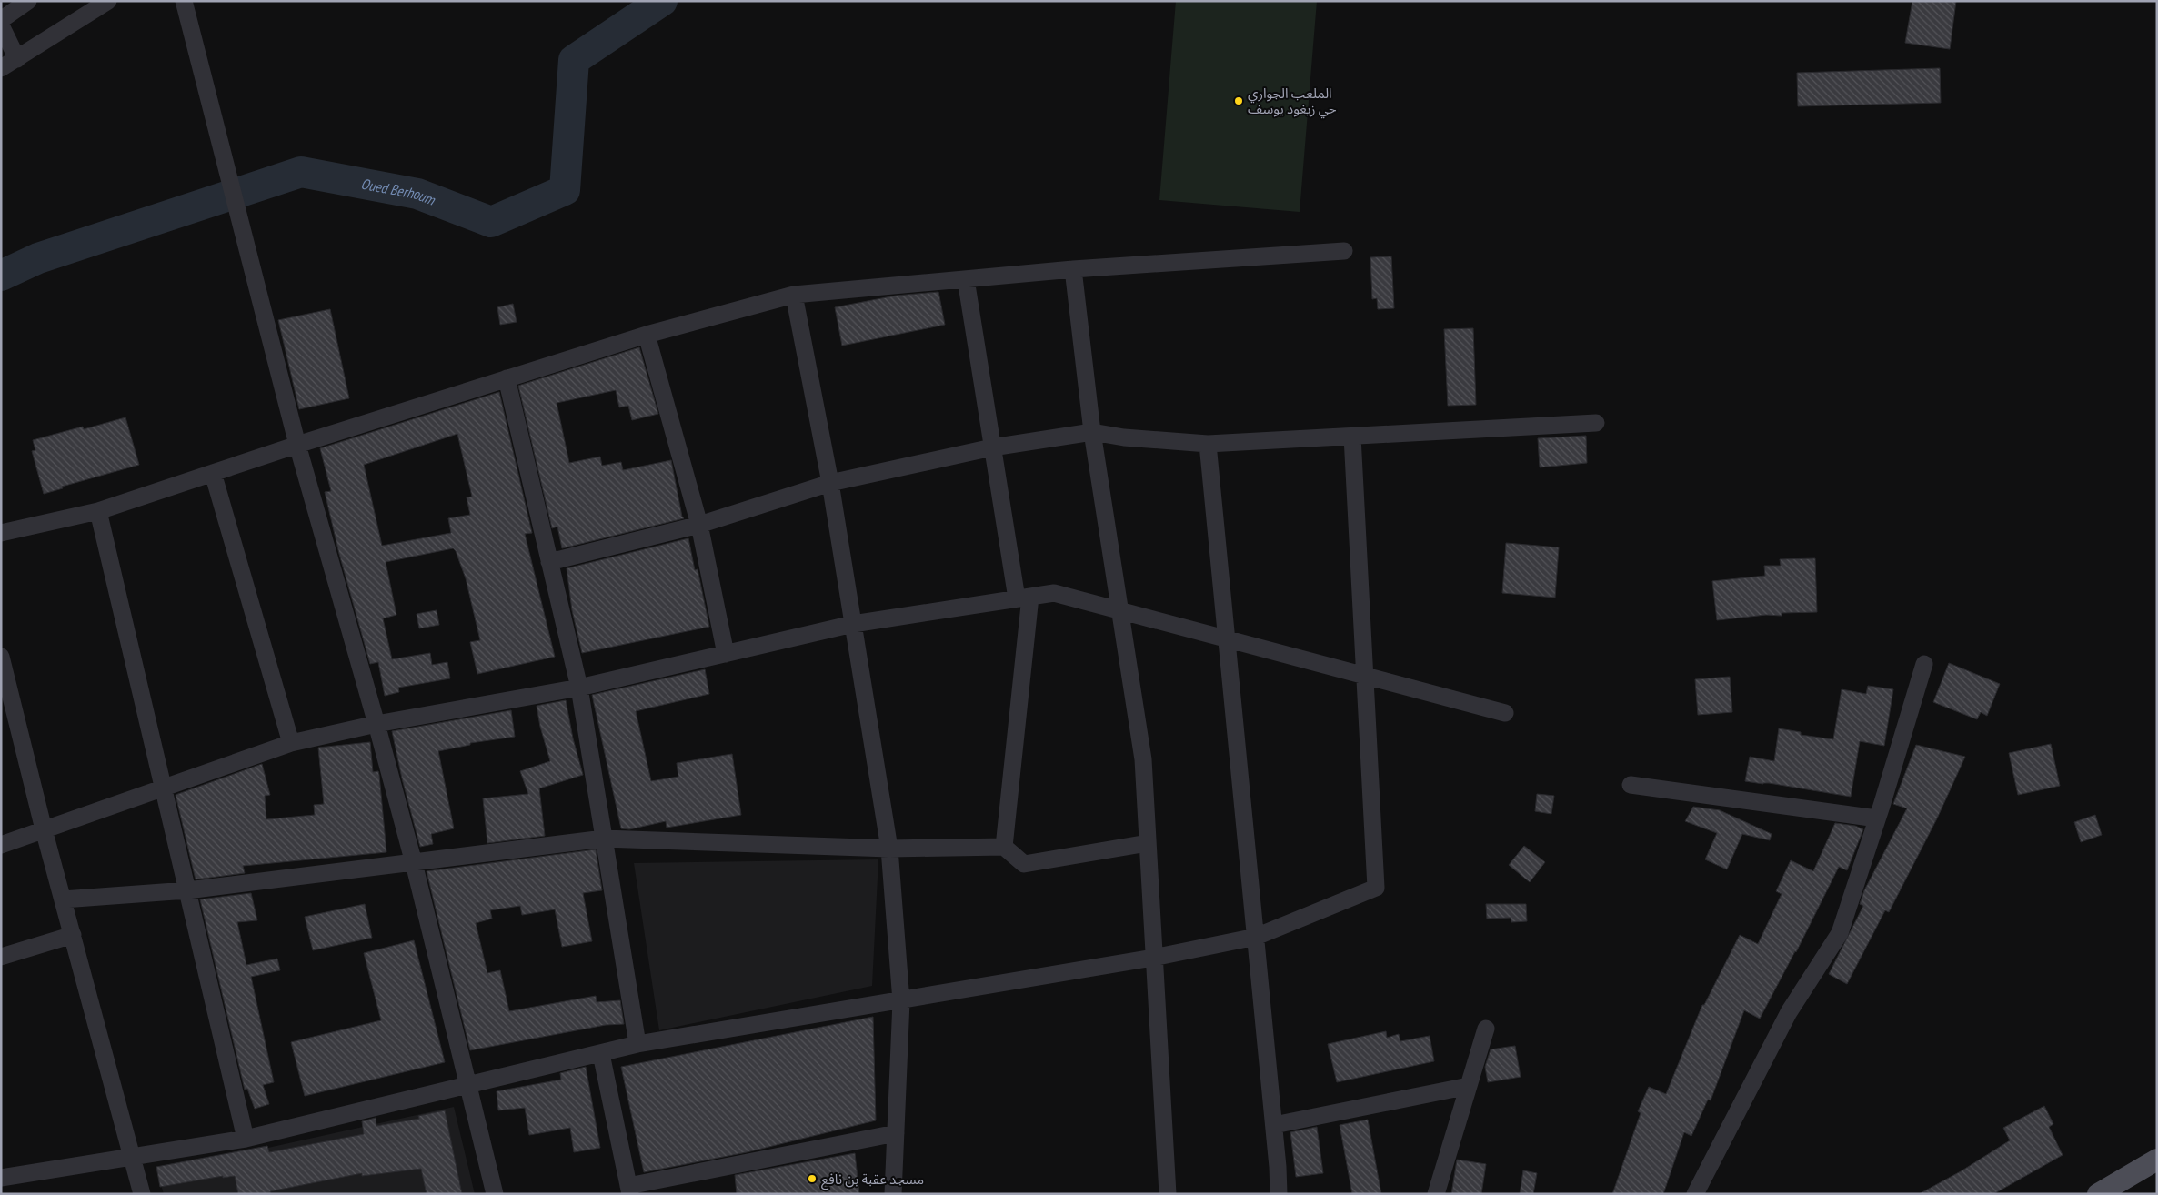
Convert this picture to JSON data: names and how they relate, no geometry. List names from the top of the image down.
{
  "water": ["Oued Berhoum"],
  "places": ["الملعب الجواري حي زيغود يوسف", "مسجد عقبة بن نافع"]
}
